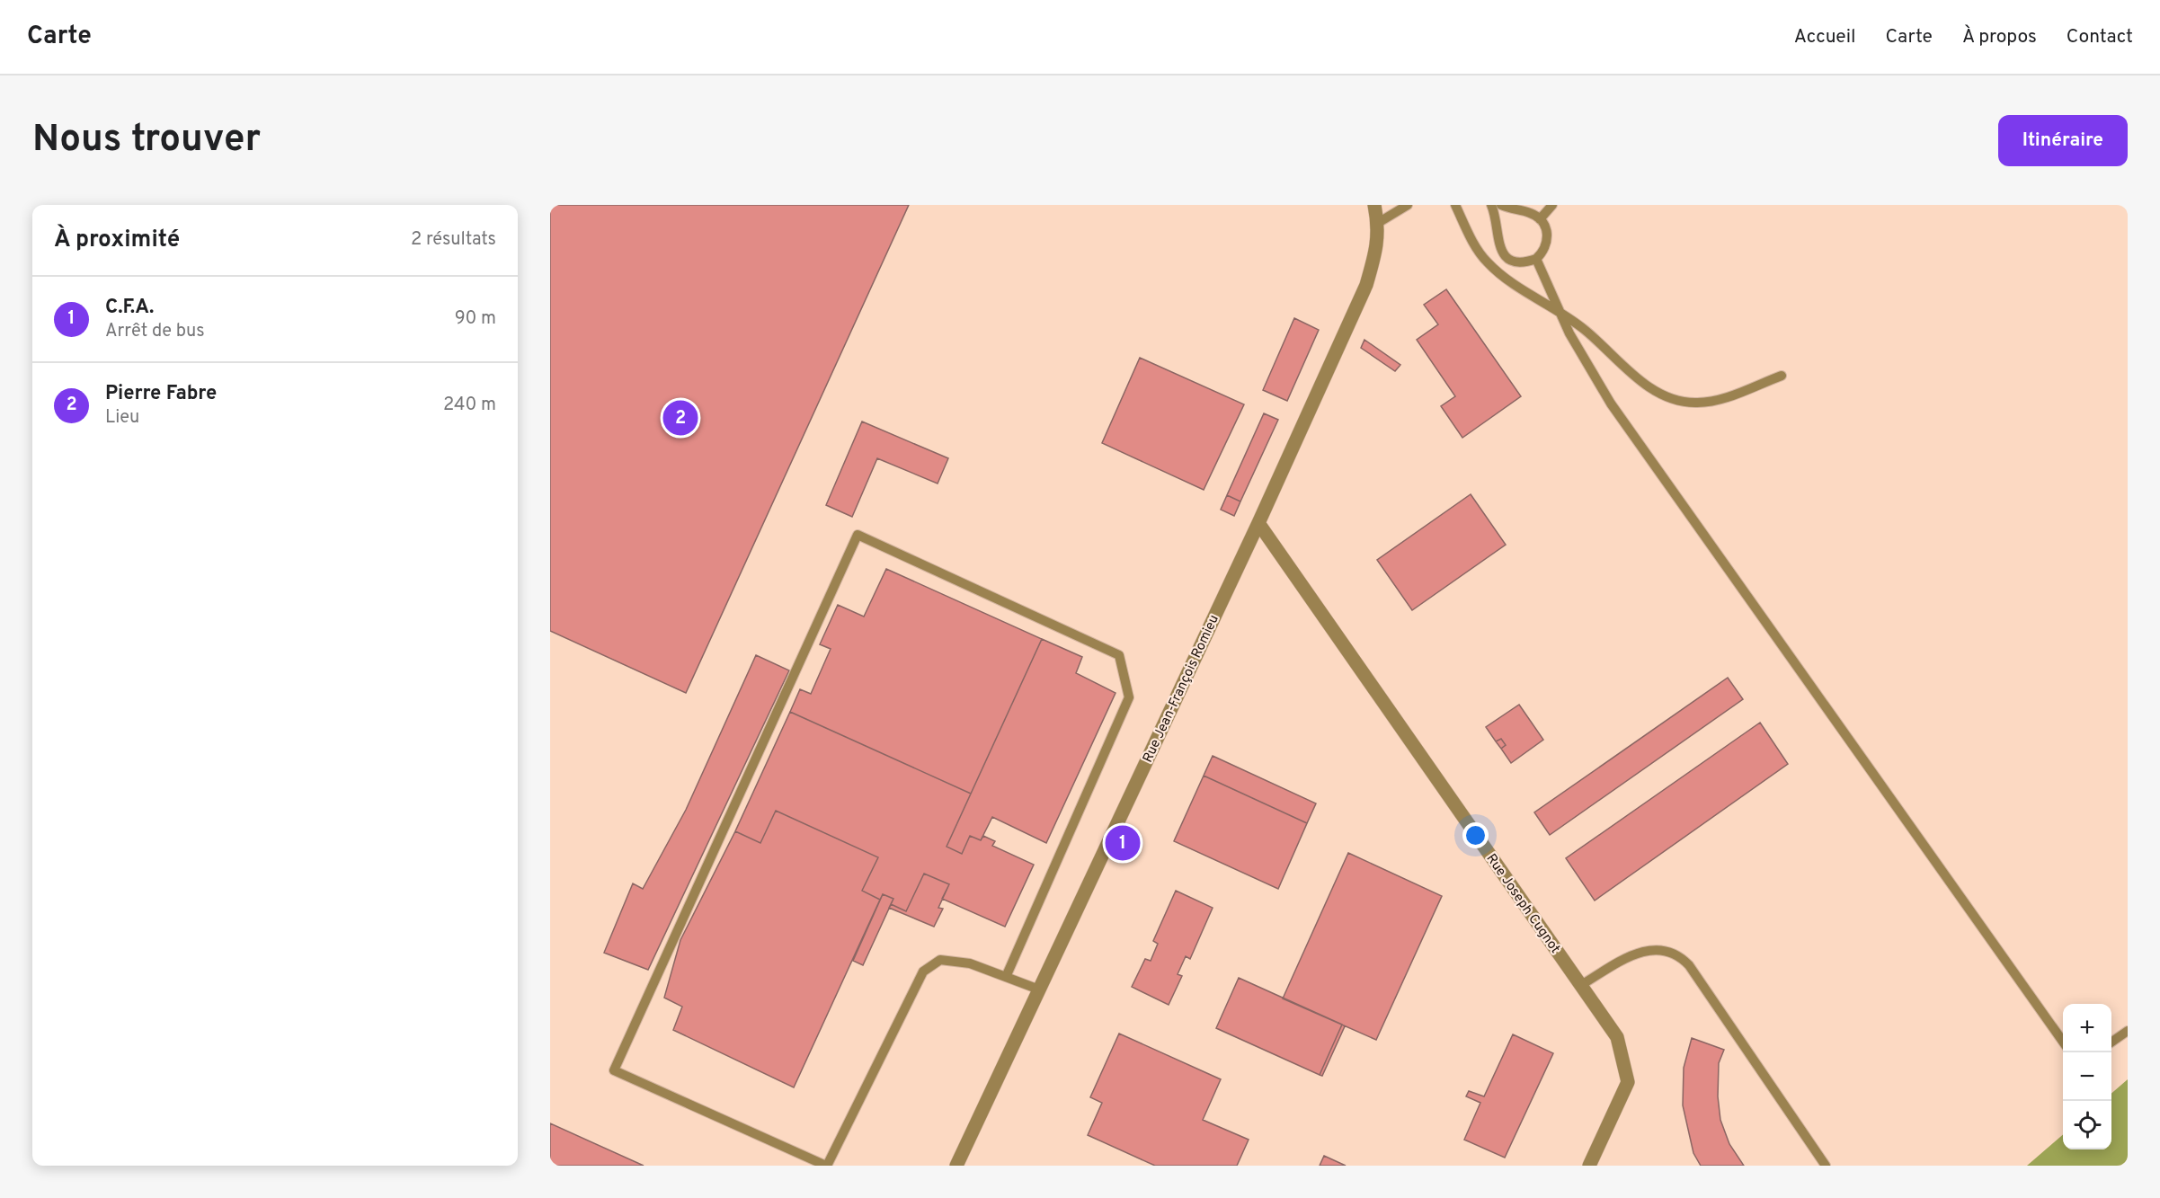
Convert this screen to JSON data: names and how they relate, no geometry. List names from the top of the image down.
{
  "streets": {
    "street": ["Rue Jean-François Romieu", "Rue Joseph Cugnot"]
  },
  "crossings": [
    ["Rue Jean-François Romieu", "Rue Joseph Cugnot"]
  ],
  "page": {
    "header": "Carte",
    "nav": [
      "Accueil",
      "Carte",
      "À propos",
      "Contact"
    ],
    "buttons": "Itinéraire",
    "title": "Nous trouver",
    "heading": ["À proximité", "2 résultats"],
    "list": [
      {
        "mark": "1",
        "name": "C.F.A.",
        "note": "Arrêt de bus",
        "value": "90 m"
      },
      {
        "mark": "2",
        "name": "Pierre Fabre",
        "note": "Lieu",
        "value": "240 m"
      }
    ],
    "pins": ["2", "1"],
    "map_buttons": ["+", "−"]
  }
}
